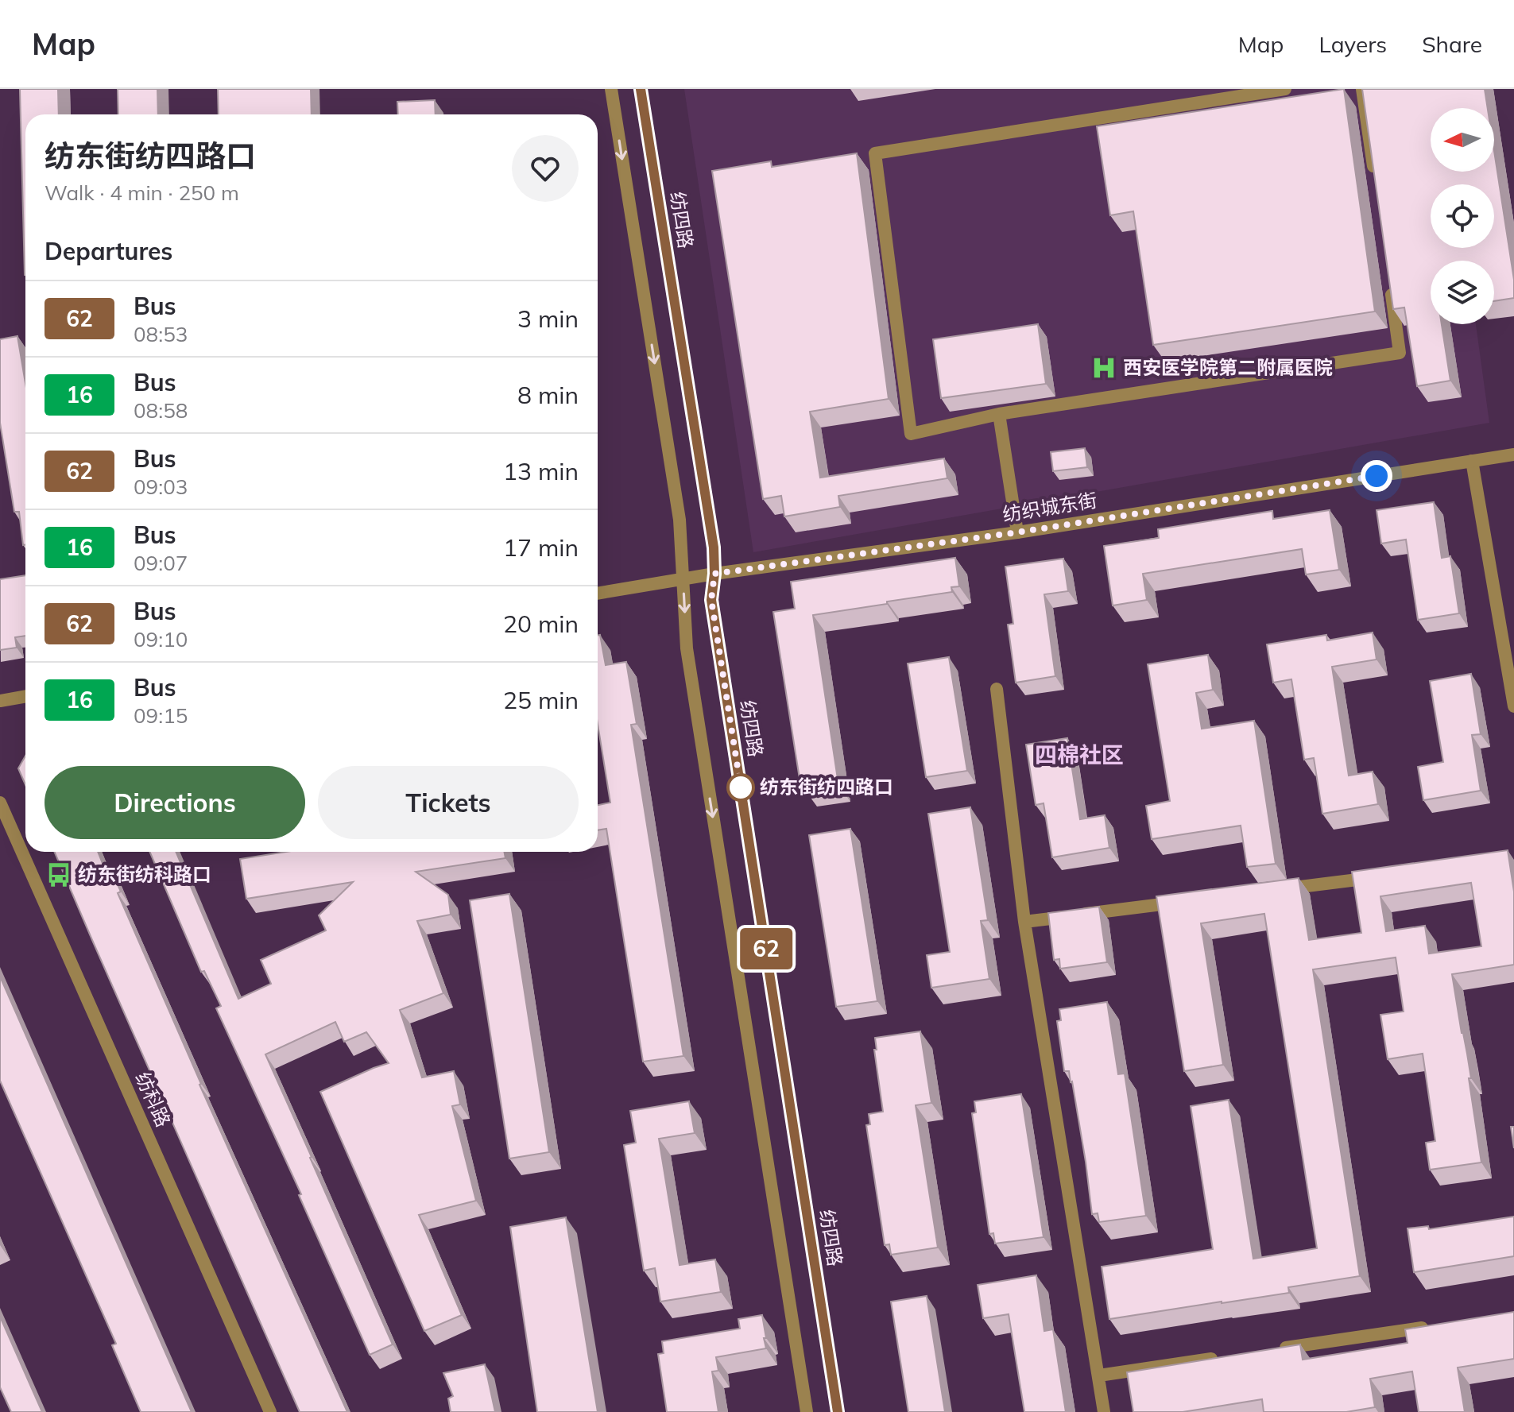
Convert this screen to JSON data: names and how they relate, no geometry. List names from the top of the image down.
{
  "streets": {
    "street": ["纺四路", "纺织城东街", "纺科路"]
  },
  "crossings": [
    ["纺四路", "纺织城东街"]
  ],
  "districts": ["四棉社区"],
  "places": {
    "hospital": ["西安医学院第二附属医院"],
    "other": ["纺东街纺四路口"],
    "bus stop": ["纺东街纺科路口"]
  },
  "lines": ["bus line 62"],
  "north": "left",
  "page": {
    "header": "Map",
    "nav": ["Map", "Layers", "Share"],
    "on_map": "62",
    "heading": [
      ["纺东街纺四路口", "Walk · 4 min · 250 m"],
      "Departures"
    ],
    "list": [
      {
        "mark": "62",
        "name": "Bus",
        "note": "08:53",
        "value": "3 min"
      },
      {
        "mark": "16",
        "name": "Bus",
        "note": "08:58",
        "value": "8 min"
      },
      {
        "mark": "62",
        "name": "Bus",
        "note": "09:03",
        "value": "13 min"
      },
      {
        "mark": "16",
        "name": "Bus",
        "note": "09:07",
        "value": "17 min"
      },
      {
        "mark": "62",
        "name": "Bus",
        "note": "09:10",
        "value": "20 min"
      },
      {
        "mark": "16",
        "name": "Bus",
        "note": "09:15",
        "value": "25 min"
      }
    ],
    "buttons": ["Directions", "Tickets"]
  }
}
